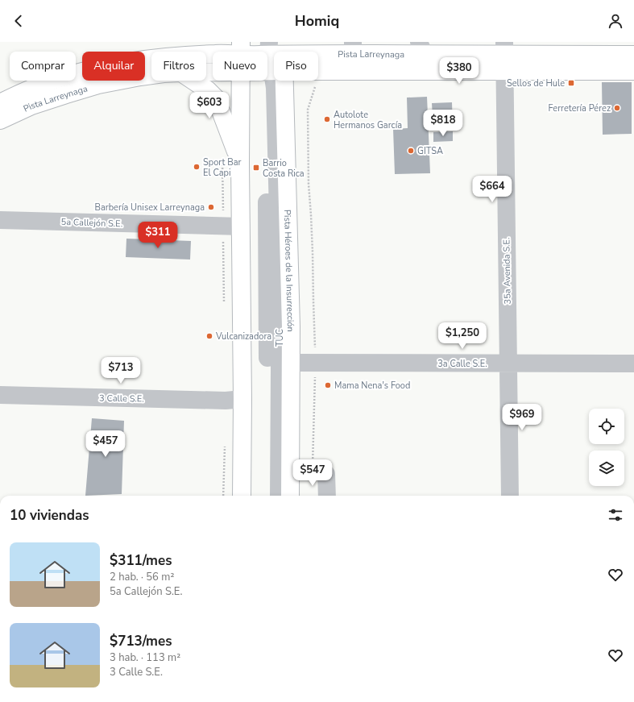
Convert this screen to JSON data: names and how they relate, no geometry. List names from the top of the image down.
{
  "streets": {
    "main road": ["Pista Larreynaga", "Pista Héroes de la Insurrección"],
    "street": [
      "5a Callejón S.E.",
      "35a Avenida S.E.",
      "TUC",
      "3a Calle S.E.",
      "3 Calle S.E."
    ]
  },
  "crossings": [
    ["Pista Larreynaga", "Pista Héroes de la Insurrección"],
    ["Pista Larreynaga", "35a Avenida S.E."],
    ["Pista Larreynaga", "TUC"],
    ["Pista Héroes de la Insurrección", "TUC"],
    ["Pista Héroes de la Insurrección", "3a Calle S.E."],
    ["35a Avenida S.E.", "3a Calle S.E."]
  ],
  "places": {
    "transit": ["Sellos de Hule", "Barrio Costa Rica"],
    "other": [
      "Ferretería Pérez",
      "Autolote Hermanos García",
      "GITSA",
      "Sport Bar El Capi",
      "Barbería Unisex Larreynaga",
      "Vulcanizadora",
      "Mama Nena's Food"
    ]
  },
  "page": {
    "header": "Homiq",
    "chip": [
      "Comprar",
      "Alquilar",
      "Filtros",
      "Nuevo",
      "Piso"
    ],
    "price": [
      "$380",
      "$603",
      "$818",
      "$664",
      "$311",
      "$1,250",
      "$713",
      "$969",
      "$457",
      "$547"
    ],
    "heading": "10 viviendas",
    "list": [
      {
        "name": "$311/mes",
        "note": "2 hab. · 56 m² · 5a Callejón S.E."
      },
      {
        "name": "$713/mes",
        "note": "3 hab. · 113 m² · 3 Calle S.E."
      }
    ]
  }
}
